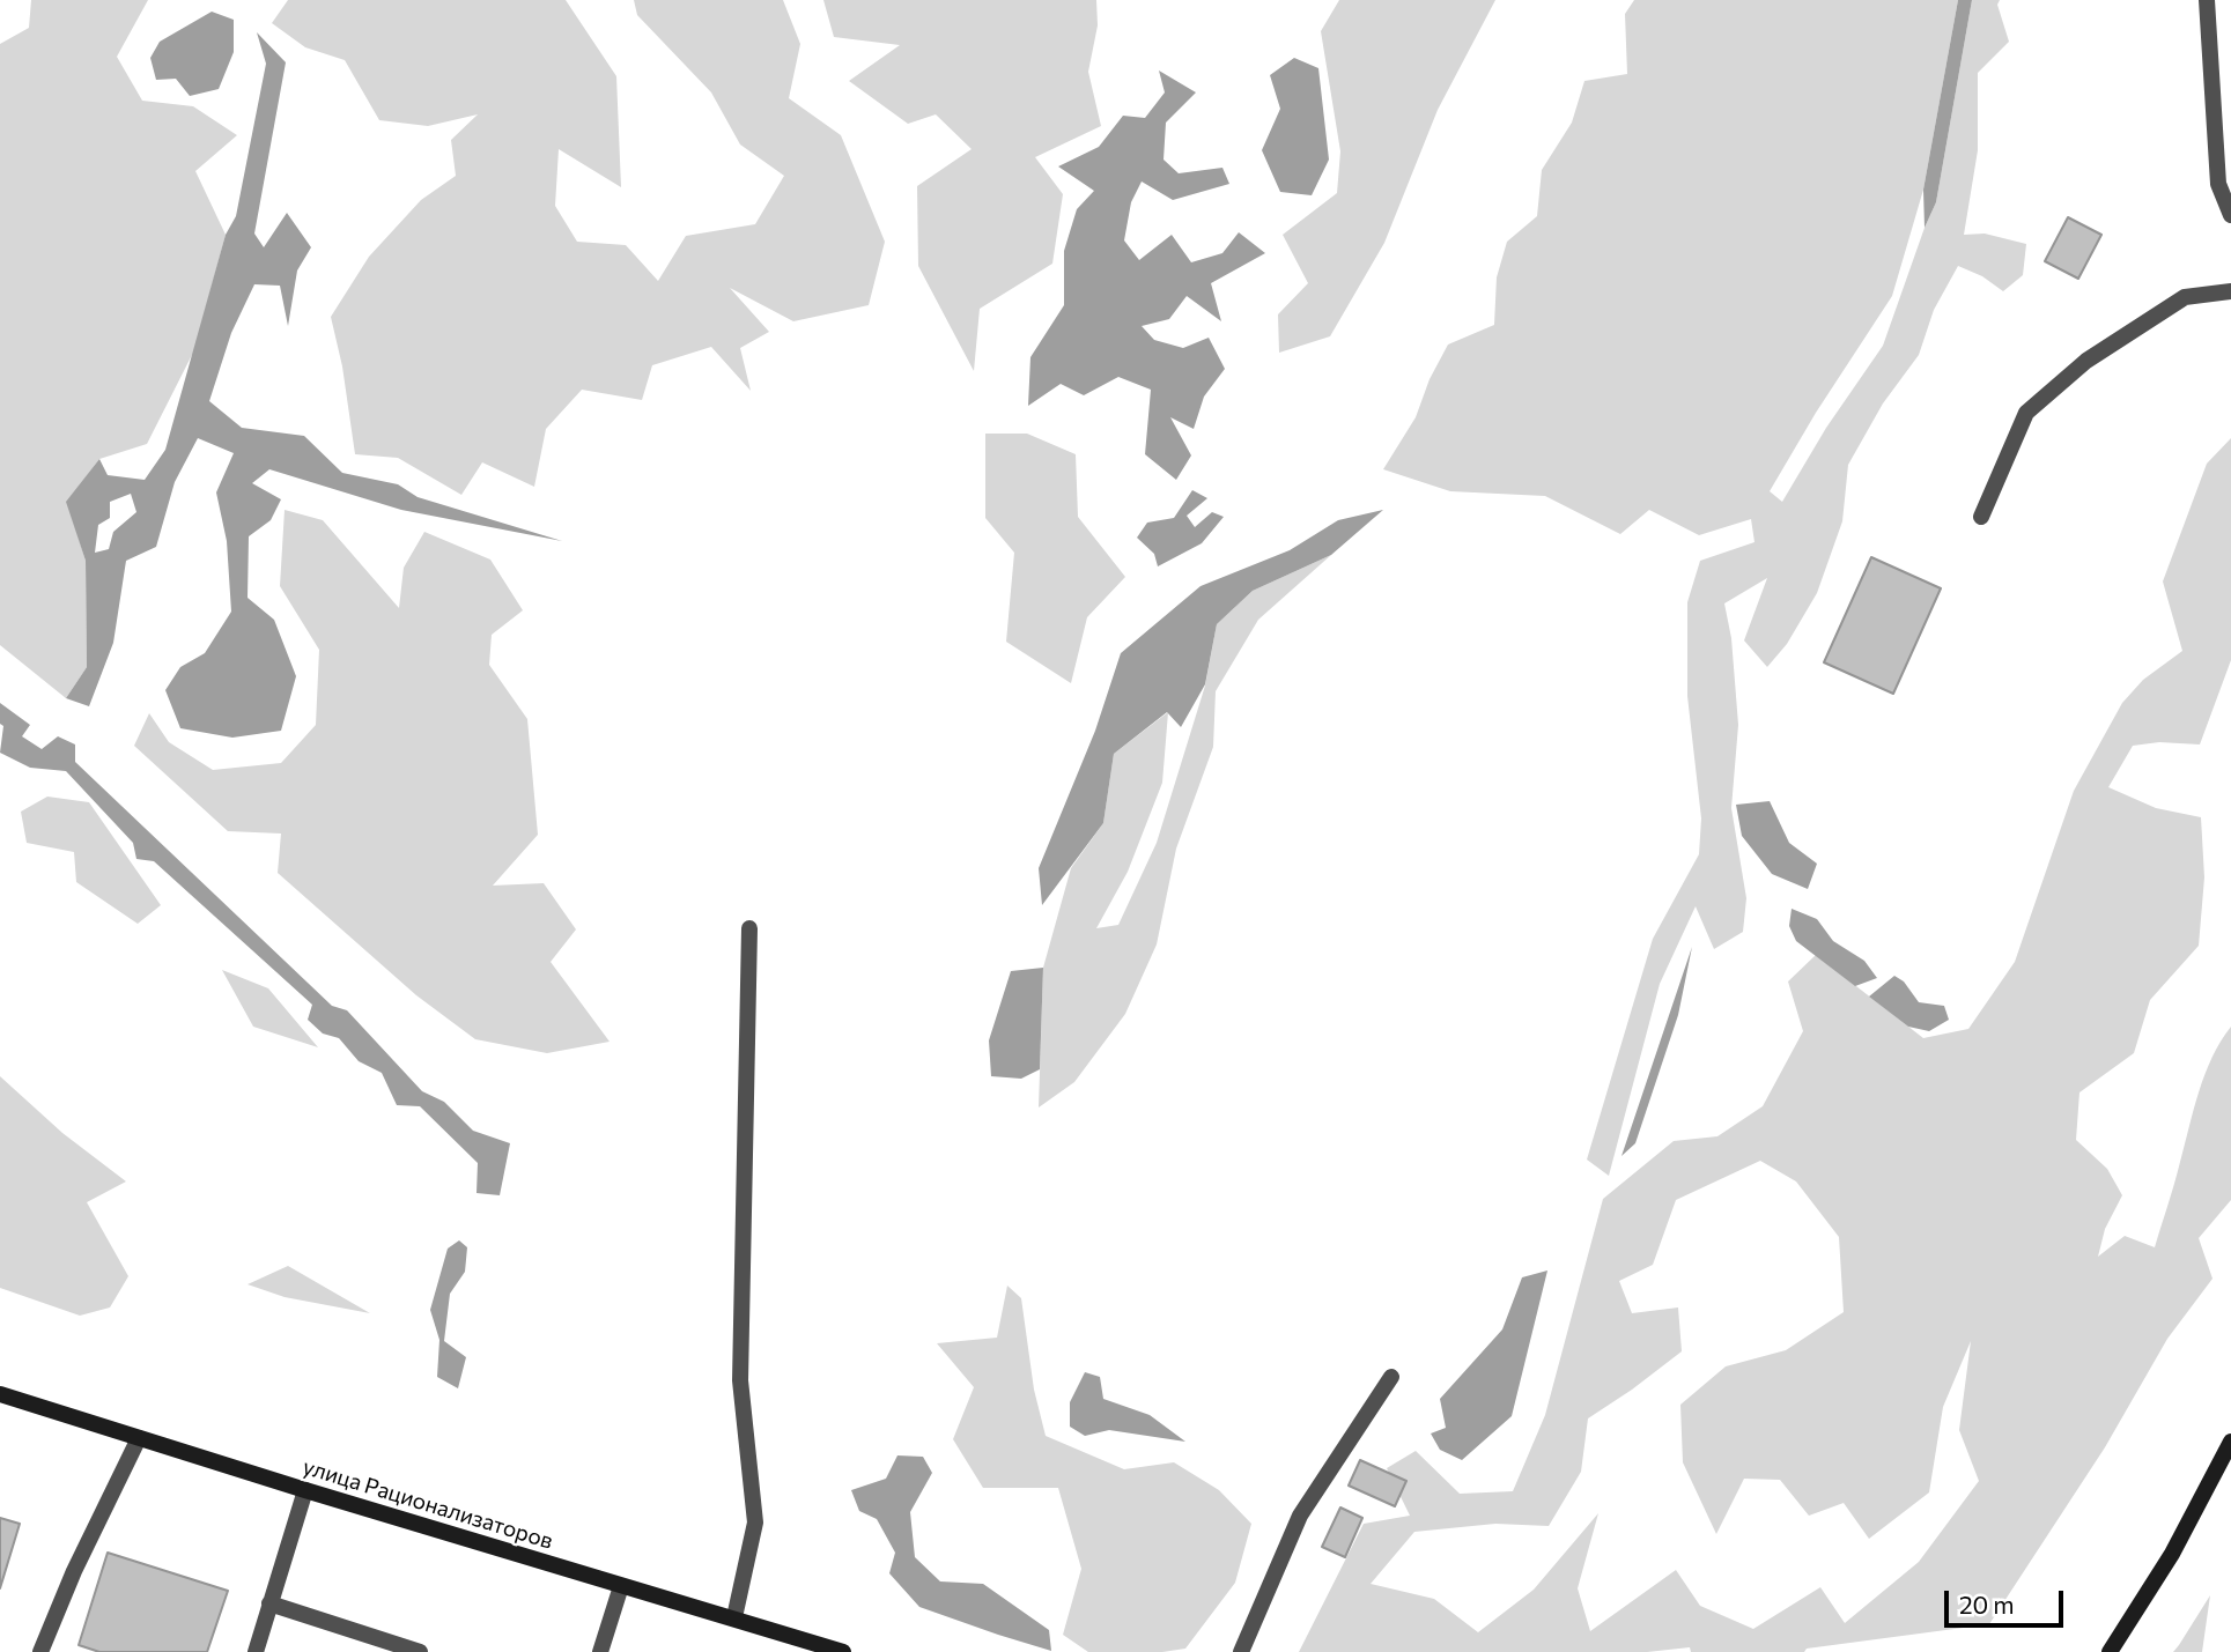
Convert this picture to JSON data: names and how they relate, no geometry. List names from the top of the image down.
{
  "streets": {
    "main road": ["улица Рационализаторов"]
  },
  "scale_bar": "20 m"
}
